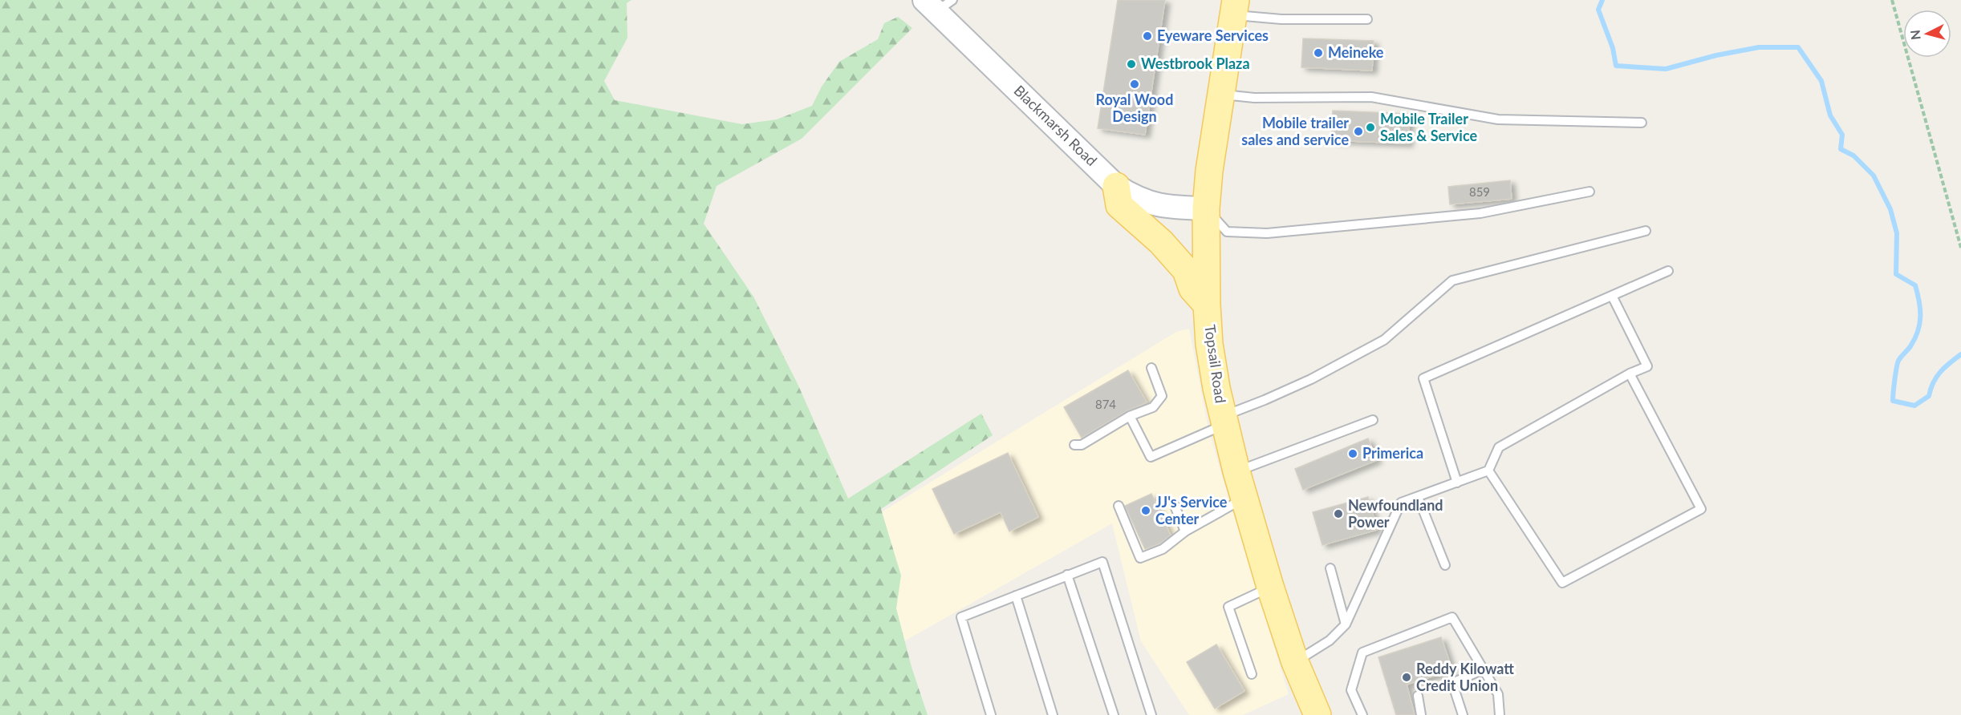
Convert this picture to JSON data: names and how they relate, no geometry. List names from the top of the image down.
{
  "streets": {
    "main road": ["Blackmarsh Road", "Topsail Road"]
  },
  "crossings": [
    ["Blackmarsh Road", "Topsail Road"]
  ],
  "places": [
    "Eyeware Services",
    "Meineke",
    "Westbrook Plaza",
    "Royal Wood Design",
    "Mobile Trailer Sales & Service",
    "Mobile trailer sales and service",
    "Primerica",
    "JJ's Service Center",
    "Newfoundland Power",
    "Reddy Kilowatt Credit Union"
  ],
  "house_numbers": ["859", "874"],
  "north": "left"
}
